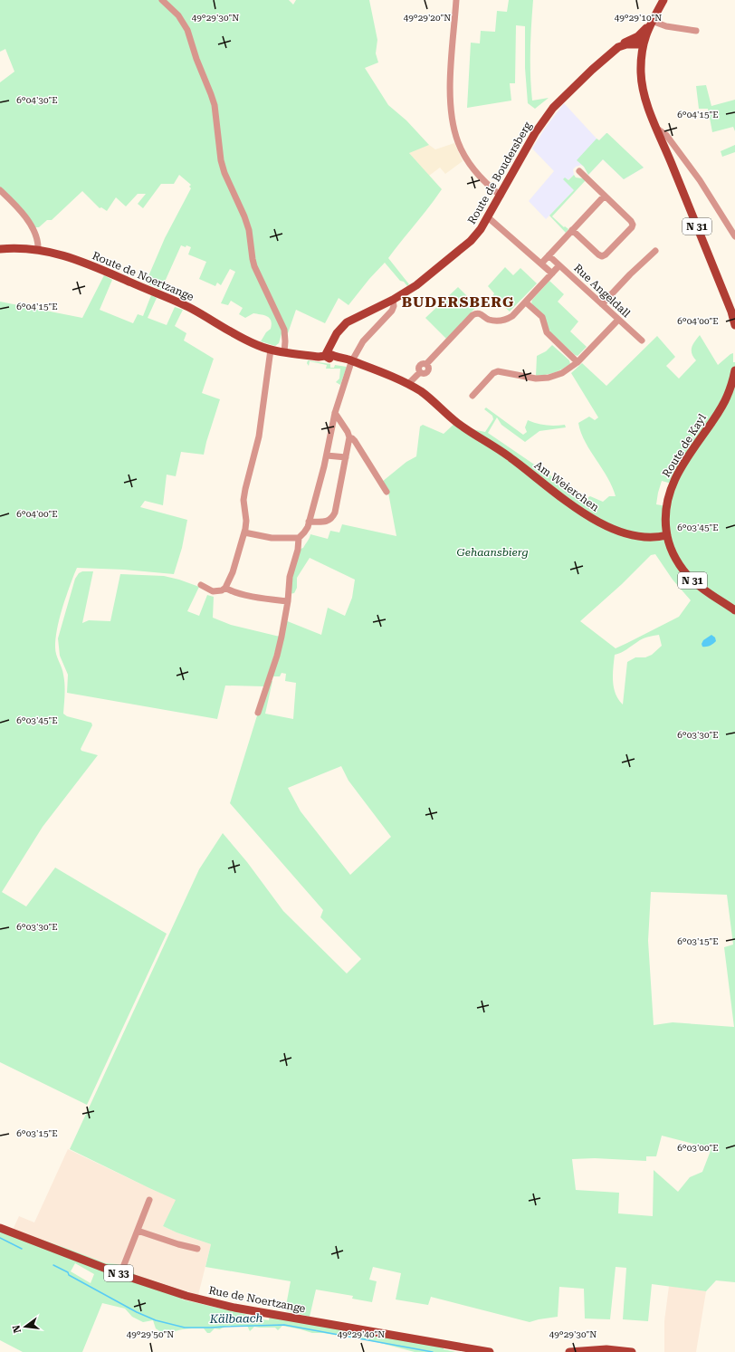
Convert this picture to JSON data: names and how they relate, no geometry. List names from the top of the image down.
{
  "streets": {
    "main road": [
      "Route de Boudersberg",
      "N 31",
      "Route de Noertzange",
      "Route de Kayl",
      "Am Weierchen",
      "N 33",
      "Rue de Noertzange"
    ],
    "street": ["Rue Angeldall"]
  },
  "crossings": [
    ["Route de Boudersberg", "N 31"],
    ["Route de Boudersberg", "Route de Noertzange"],
    ["N 31", "Route de Kayl"],
    ["N 31", "Am Weierchen"],
    ["Route de Kayl", "Am Weierchen"]
  ],
  "districts": ["BUDERSBERG"],
  "water": ["Kälbaach"],
  "parks": ["Gehaansbierg"],
  "north": "left",
  "coordinates": [
    "49°29'30\"N",
    "49°29'20\"N",
    "49°29'10\"N",
    "6°04'30\"E",
    "6°04'15\"E",
    "6°04'00\"E",
    "6°03'45\"E",
    "6°03'30\"E",
    "6°03'15\"E",
    "6°03'00\"E",
    "49°29'50\"N",
    "49°29'40\"N"
  ]
}
